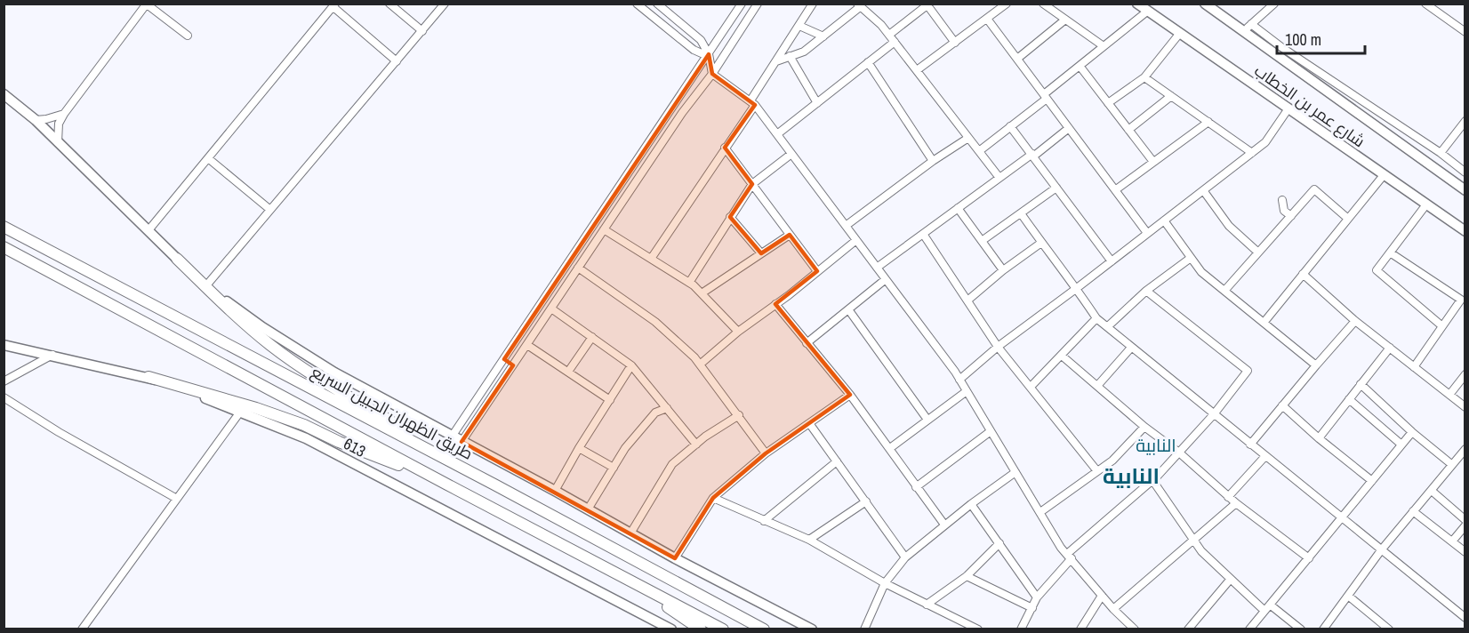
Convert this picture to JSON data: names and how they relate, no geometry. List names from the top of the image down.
{
  "streets": {
    "highway": ["طريق الظهران الجبيل السريع", "613"],
    "main road": ["شارع عمر بن الخطاب"]
  },
  "districts": ["النابية", "النابية"],
  "scale_bar": "100 m"
}
